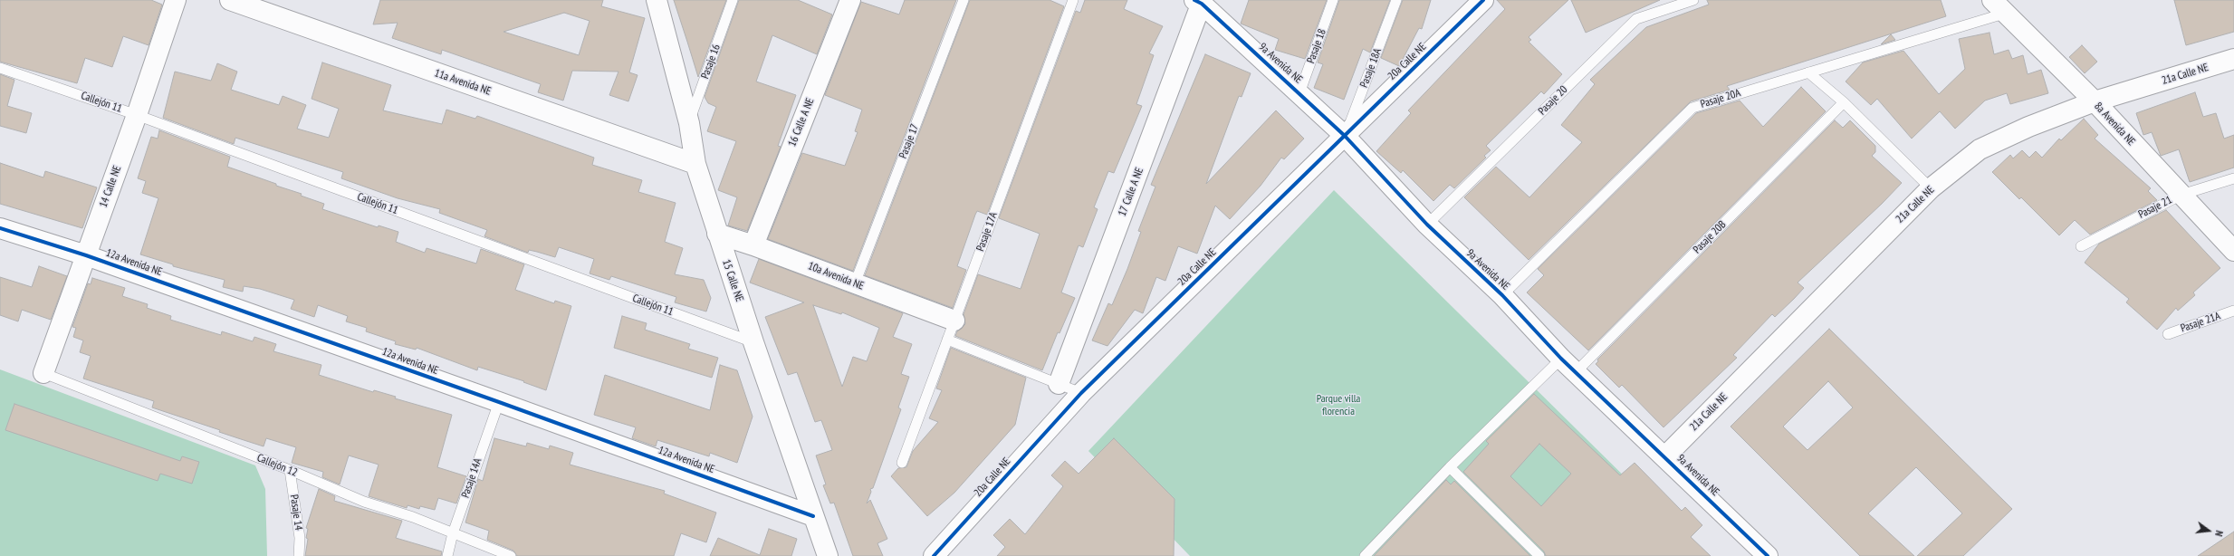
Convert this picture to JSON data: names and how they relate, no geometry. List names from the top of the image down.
{
  "streets": {
    "street": [
      "20a Calle NE",
      "9a Avenida NE",
      "21a Calle NE",
      "11a Avenida NE",
      "16 Calle A NE",
      "8a Avenida NE",
      "14 Calle NE",
      "17 Calle A NE",
      "12a Avenida NE",
      "10a Avenida NE",
      "15 Calle NE"
    ],
    "lane": [
      "Pasaje 18",
      "Pasaje 16",
      "Pasaje 18A",
      "Pasaje 20A",
      "Pasaje 20",
      "Callejón 11",
      "Pasaje 17",
      "Pasaje 21",
      "Pasaje 17A",
      "Pasaje 20B",
      "Pasaje 21A",
      "Callejón 12",
      "Pasaje 14A",
      "Pasaje 14"
    ]
  },
  "crossings": [
    ["Pasaje 18", "9a Avenida NE"],
    ["Pasaje 16", "15 Calle NE"],
    ["20a Calle NE", "9a Avenida NE"],
    ["20a Calle NE", "Pasaje 18A"],
    ["9a Avenida NE", "Pasaje 18A"],
    ["9a Avenida NE", "21a Calle NE"],
    ["9a Avenida NE", "Pasaje 20A"],
    ["9a Avenida NE", "Pasaje 20"],
    ["9a Avenida NE", "17 Calle A NE"],
    ["9a Avenida NE", "Pasaje 20B"],
    ["21a Calle NE", "8a Avenida NE"],
    ["11a Avenida NE", "15 Calle NE"],
    ["Pasaje 20A", "8a Avenida NE"],
    ["Callejón 11", "14 Calle NE"],
    ["Callejón 11", "15 Calle NE"],
    ["16 Calle A NE", "10a Avenida NE"],
    ["8a Avenida NE", "Pasaje 21"],
    ["Pasaje 17", "10a Avenida NE"],
    ["14 Calle NE", "12a Avenida NE"],
    ["14 Calle NE", "Callejón 12"],
    ["Pasaje 17A", "10a Avenida NE"],
    ["12a Avenida NE", "15 Calle NE"],
    ["12a Avenida NE", "Pasaje 14A"],
    ["10a Avenida NE", "15 Calle NE"],
    ["Callejón 12", "Pasaje 14A"],
    ["Callejón 12", "Pasaje 14"]
  ],
  "parks": ["Parque villa florencia"],
  "north": "right"
}
